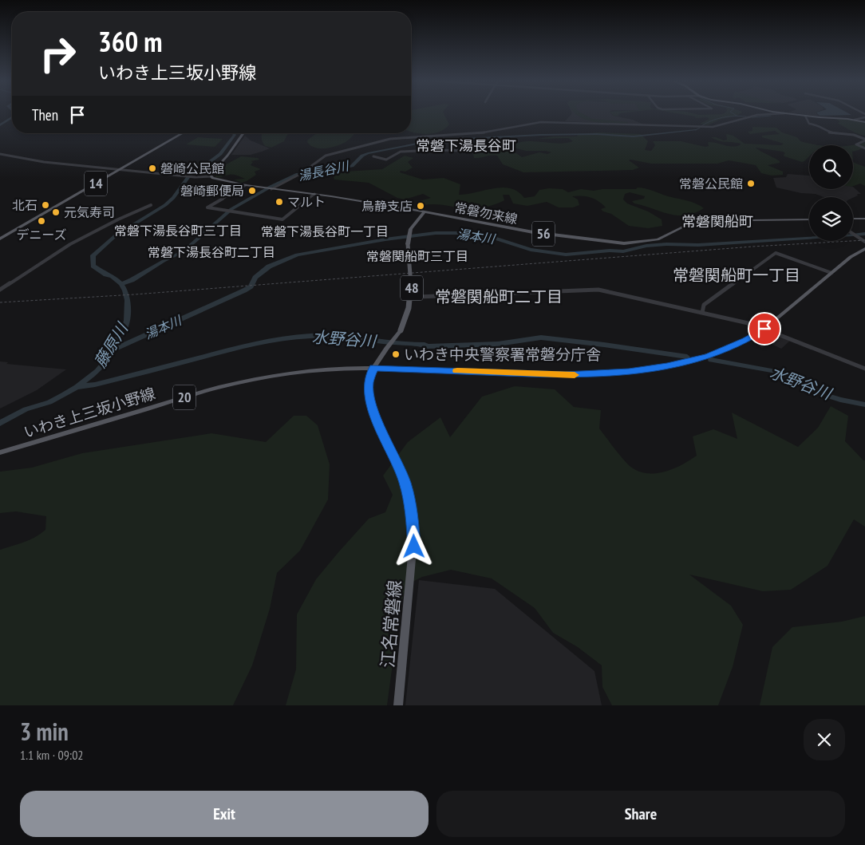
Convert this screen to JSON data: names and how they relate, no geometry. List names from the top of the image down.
{
  "streets": {
    "main road": [
      "14",
      "常磐勿来線",
      "56",
      "48",
      "20",
      "いわき上三坂小野線",
      "江名常磐線"
    ]
  },
  "crossings": [
    ["常磐勿来線", "江名常磐線"],
    ["いわき上三坂小野線", "江名常磐線"]
  ],
  "districts": [
    "常磐下湯長谷町",
    "常磐関船町",
    "常磐下湯長谷町三丁目",
    "常磐下湯長谷町一丁目",
    "常磐下湯長谷町二丁目",
    "常磐関船町三丁目",
    "常磐関船町一丁目",
    "常磐関船町二丁目"
  ],
  "water": [
    "湯長谷川",
    "湯本川",
    "水野谷川",
    "藤原川"
  ],
  "places": [
    "磐崎公民館",
    "常磐公民館",
    "磐崎郵便局",
    "マルト",
    "北石",
    "鳥静支店",
    "元気寿司",
    "デニーズ",
    "いわき中央警察署常磐分庁舎"
  ],
  "page": {
    "turn": ["360 m", "いわき上三坂小野線"],
    "then": "Then",
    "heading": ["3 min", "1.1 km · 09:02"],
    "buttons": ["Exit", "Share"]
  }
}
